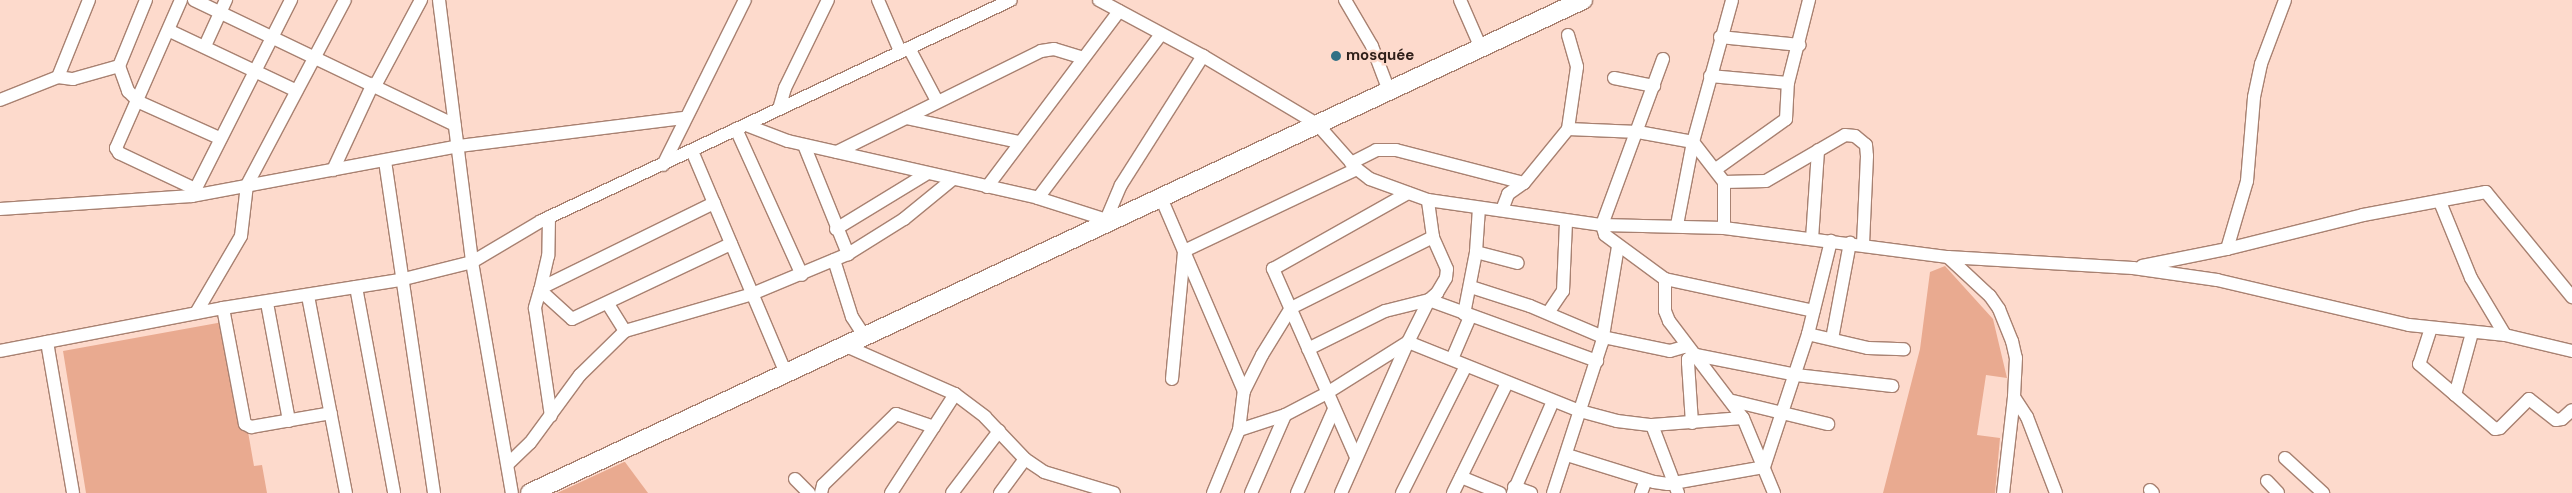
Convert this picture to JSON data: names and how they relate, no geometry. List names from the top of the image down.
{
  "places": ["mosquée"]
}
